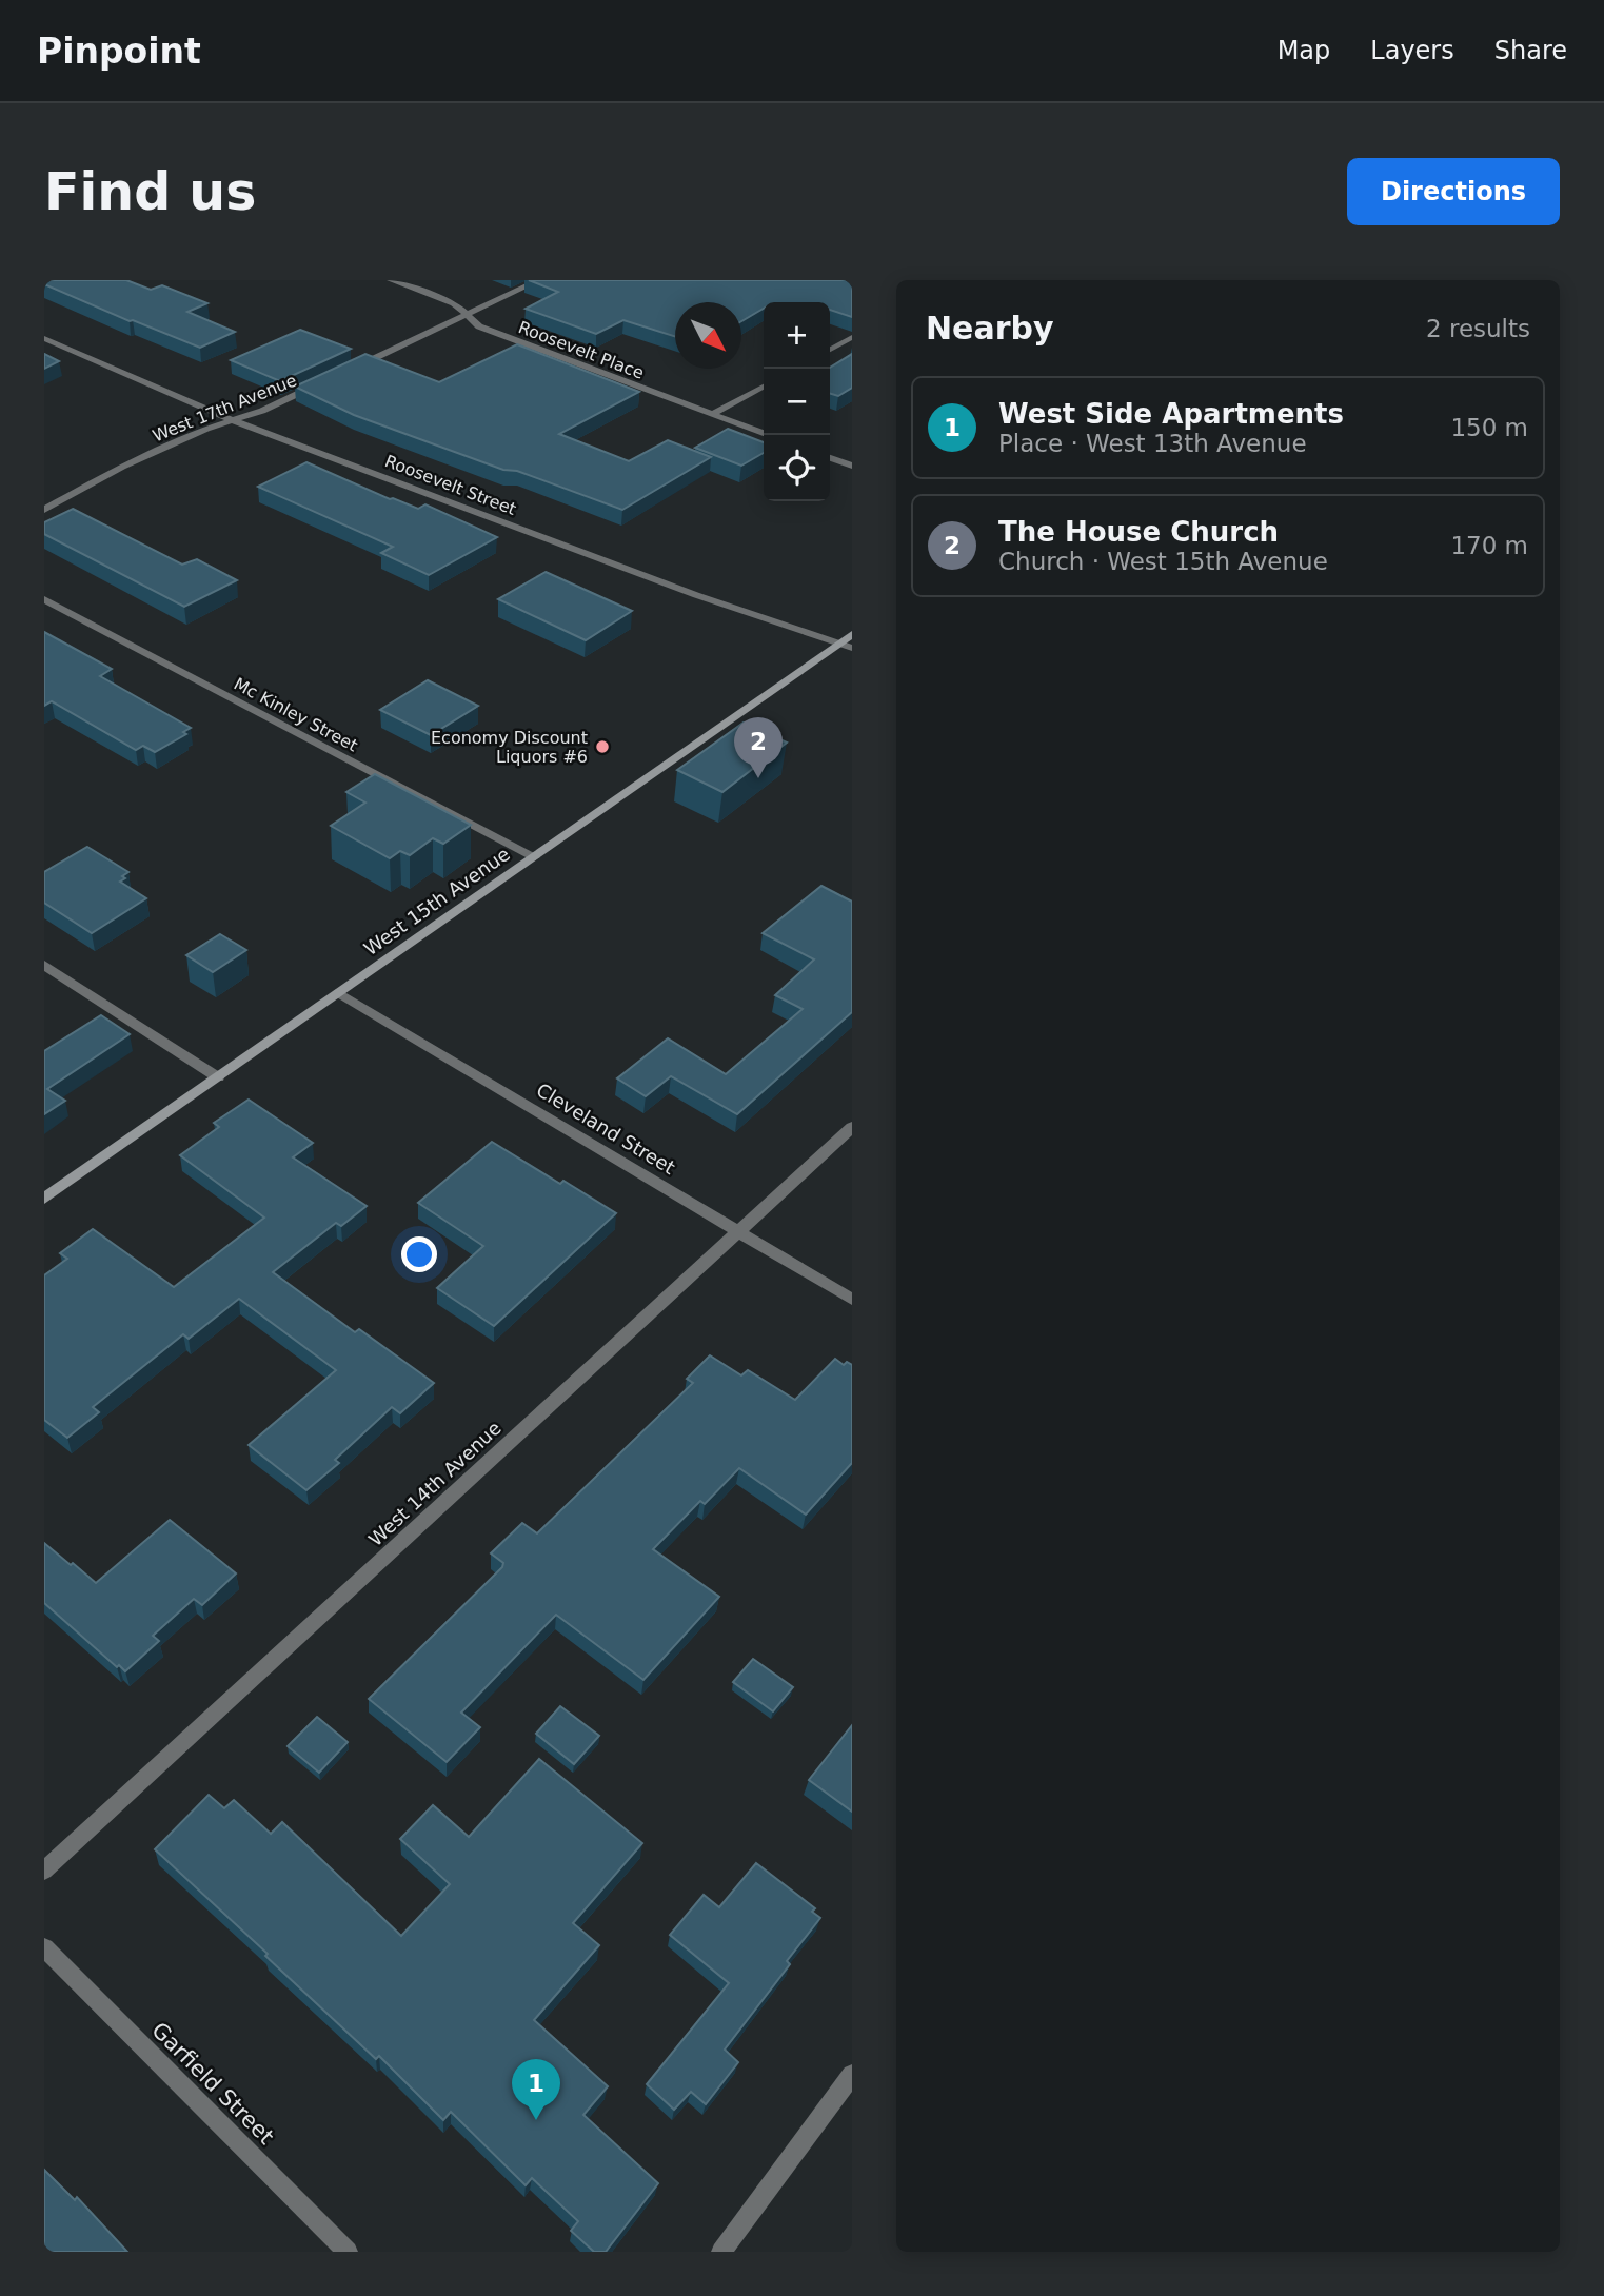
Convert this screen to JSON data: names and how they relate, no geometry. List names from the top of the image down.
{
  "streets": {
    "main road": ["West 15th Avenue"],
    "street": [
      "Roosevelt Place",
      "West 17th Avenue",
      "Roosevelt Street",
      "Mc Kinley Street",
      "Cleveland Street",
      "West 14th Avenue",
      "Garfield Street"
    ]
  },
  "crossings": [
    ["West 17th Avenue", "Roosevelt Street"],
    ["Roosevelt Street", "West 15th Avenue"],
    ["Mc Kinley Street", "West 15th Avenue"],
    ["West 15th Avenue", "Cleveland Street"],
    ["Cleveland Street", "West 14th Avenue"]
  ],
  "places": ["Economy Discount Liquors #6"],
  "north": "bottom right",
  "page": {
    "header": "Pinpoint",
    "nav": ["Map", "Layers", "Share"],
    "buttons": "Directions",
    "title": "Find us",
    "heading": ["Nearby", "2 results"],
    "map_buttons": ["+", "−"],
    "list": [
      {
        "mark": "1",
        "name": "West Side Apartments",
        "note": "Place · West 13th Avenue",
        "value": "150 m"
      },
      {
        "mark": "2",
        "name": "The House Church",
        "note": "Church · West 15th Avenue",
        "value": "170 m"
      }
    ],
    "pins": ["2", "1"]
  }
}
